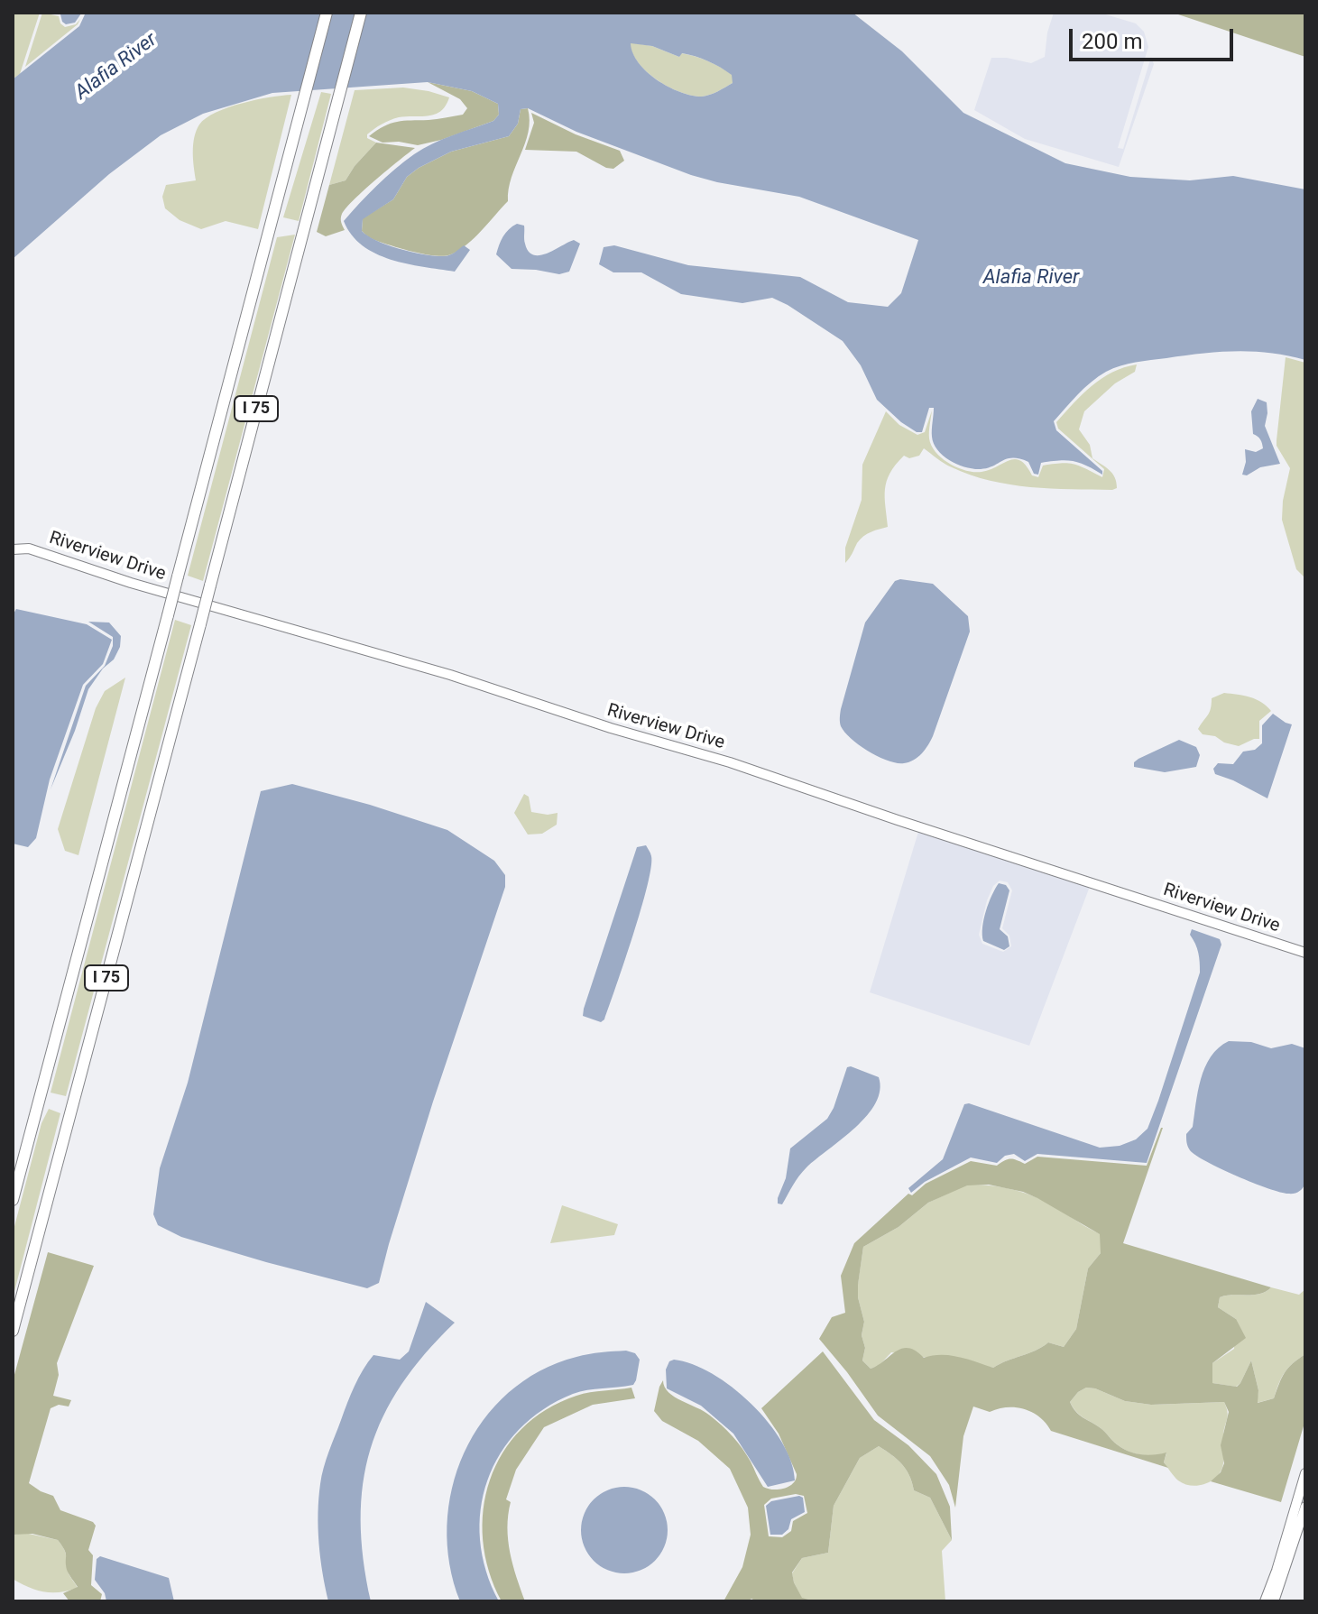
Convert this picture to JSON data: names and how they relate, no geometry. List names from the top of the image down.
{
  "streets": {
    "highway": ["I 75"],
    "street": ["Riverview Drive"]
  },
  "water": ["Alafia River"],
  "scale_bar": "200 m"
}
